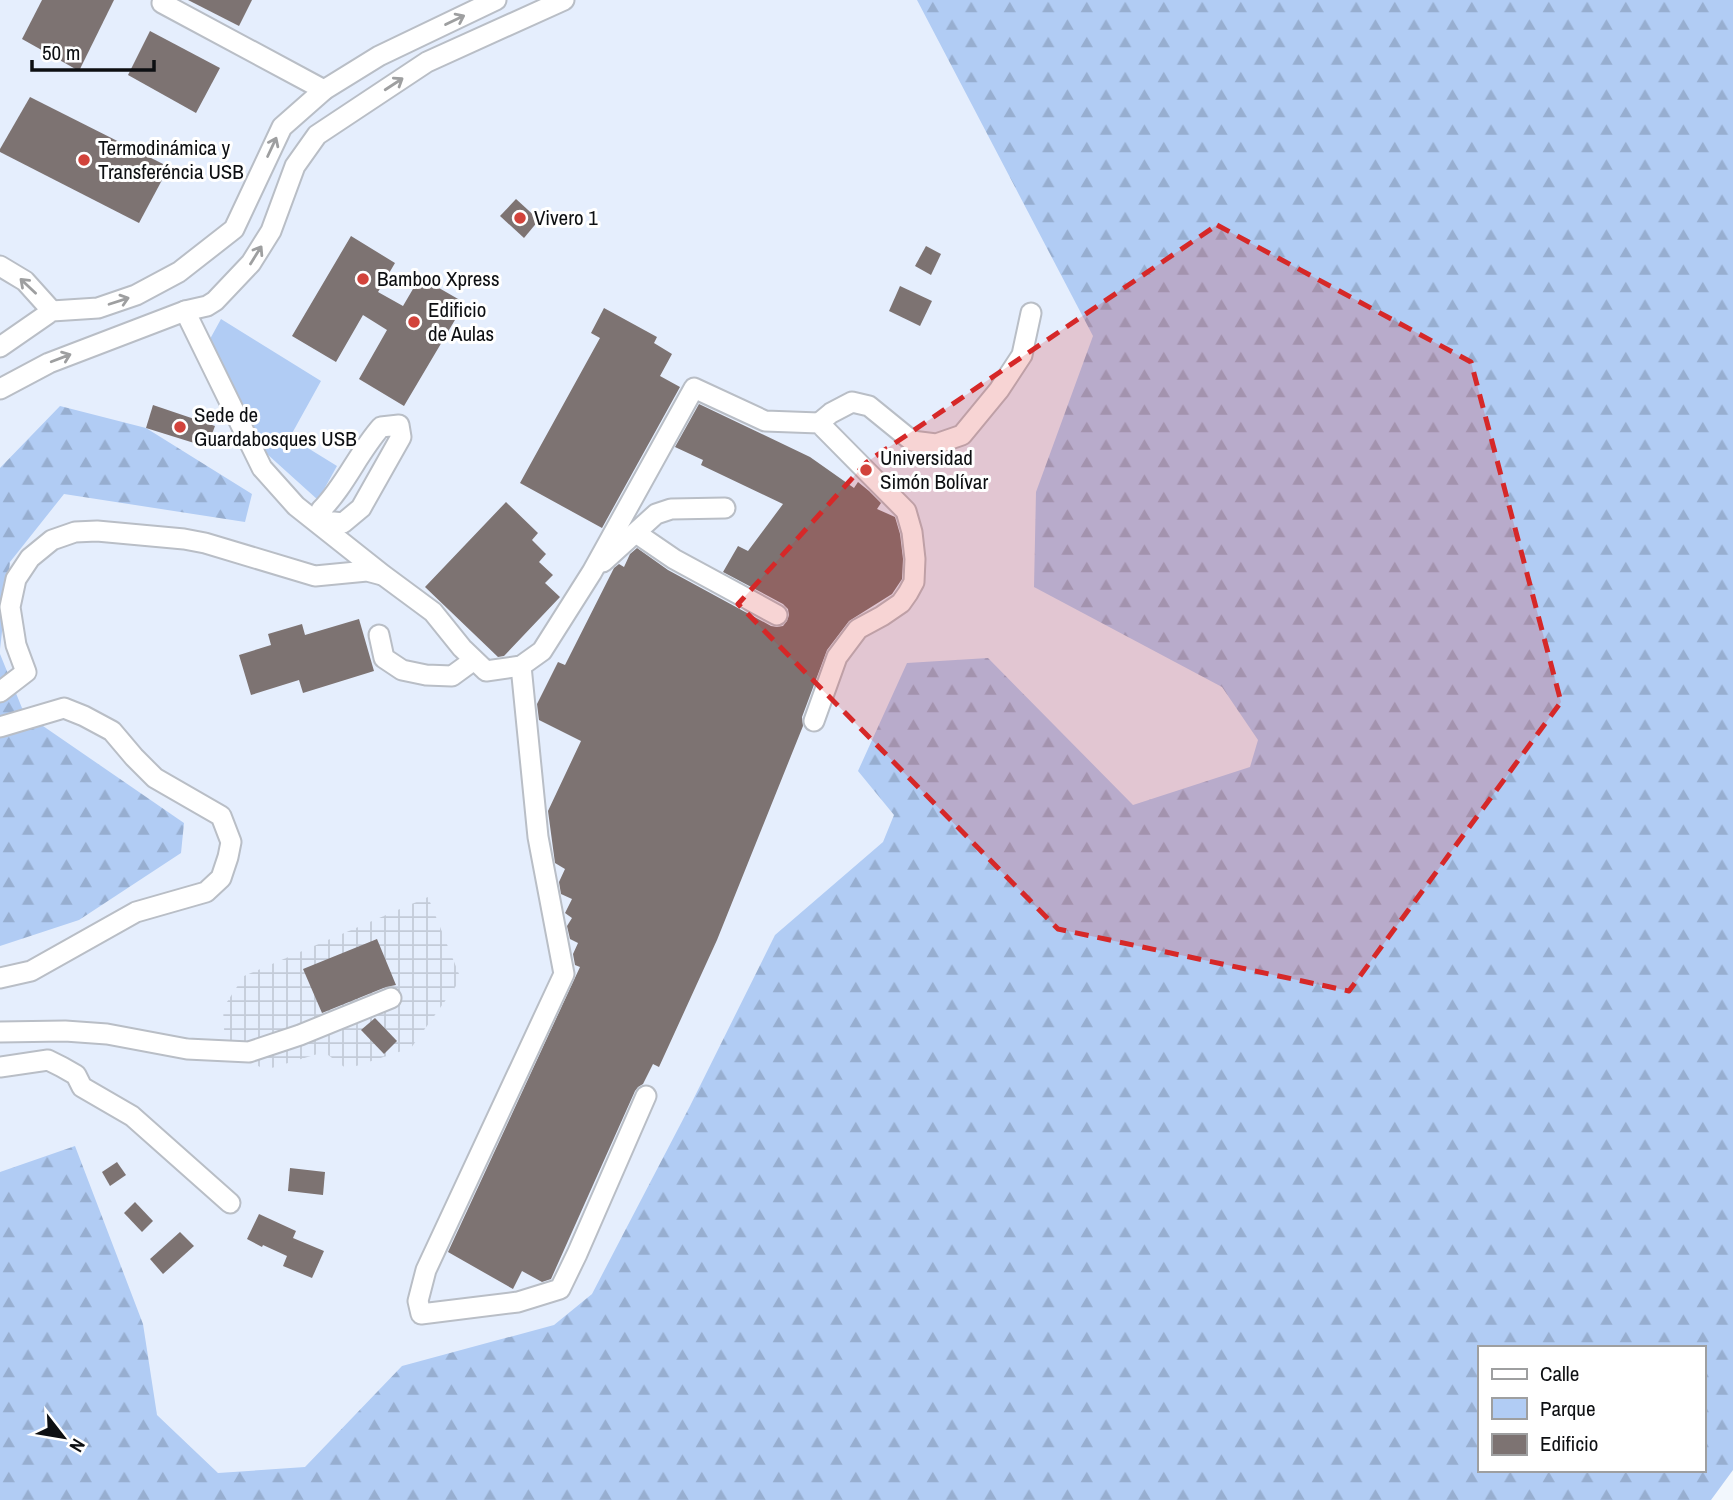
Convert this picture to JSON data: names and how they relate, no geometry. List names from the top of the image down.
{
  "places": [
    "Termodinámica y Transferéncia USB",
    "Vivero 1",
    "Bamboo Xpress",
    "Edificio de Aulas",
    "Sede de Guardabosques USB",
    "Universidad Simón Bolívar"
  ],
  "legend": ["Calle", "Parque", "Edificio"],
  "scale_bar": "50 m",
  "north": "bottom right"
}
